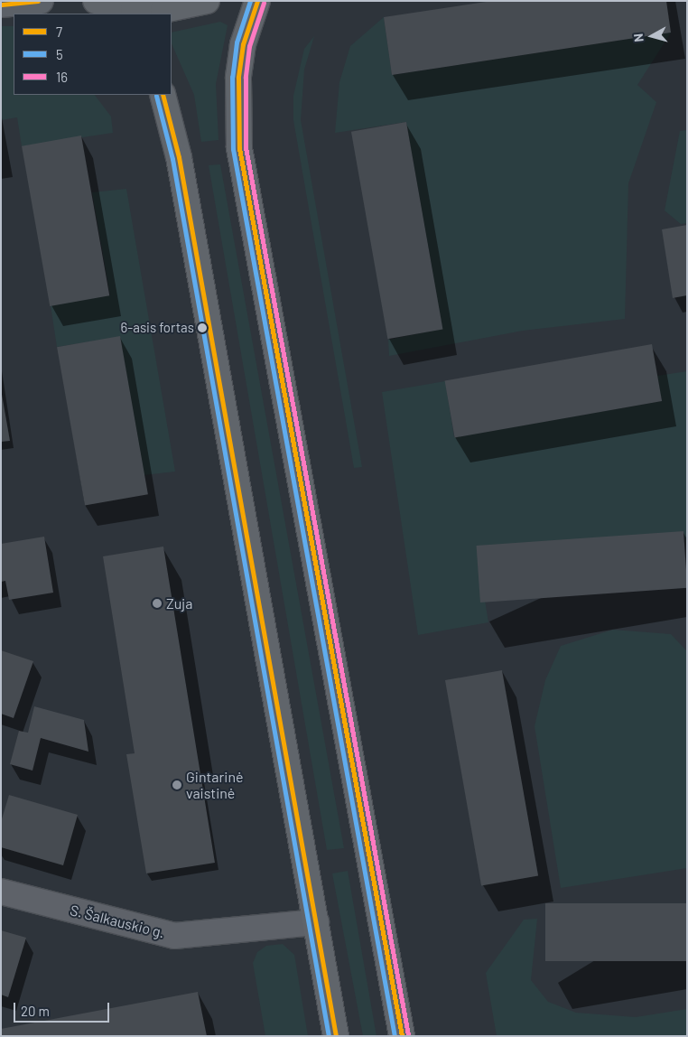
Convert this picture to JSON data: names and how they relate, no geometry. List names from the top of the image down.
{
  "streets": {
    "street": ["S. Šalkauskio g."]
  },
  "places": ["6-asis fortas", "Zuja", "Gintarinė vaistinė"],
  "lines": ["transit line 7", "transit line 5", "transit line 16"],
  "legend": ["7", "5", "16"],
  "scale_bar": "20 m",
  "north": "left"
}
